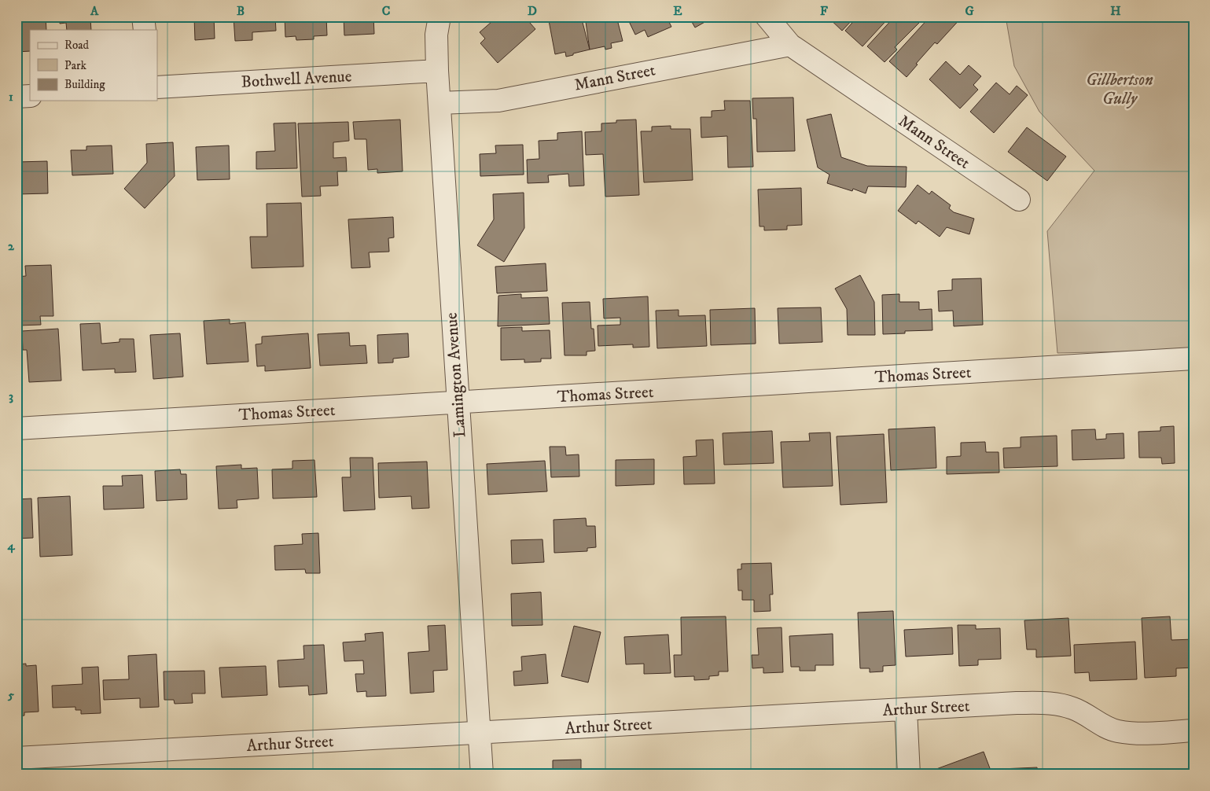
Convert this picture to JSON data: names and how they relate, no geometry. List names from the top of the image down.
{
  "streets": {
    "street": [
      "Mann Street",
      "Bothwell Avenue",
      "Lamington Avenue",
      "Thomas Street",
      "Arthur Street"
    ]
  },
  "crossings": [
    ["Mann Street", "Lamington Avenue"],
    ["Bothwell Avenue", "Lamington Avenue"],
    ["Lamington Avenue", "Thomas Street"],
    ["Lamington Avenue", "Arthur Street"]
  ],
  "parks": ["Gillbertson Gully"],
  "legend": ["Road", "Park", "Building"],
  "grid": {
    "columns": [
      "A",
      "B",
      "C",
      "D",
      "E",
      "F",
      "G",
      "H"
    ],
    "rows": [
      "1",
      "2",
      "3",
      "4",
      "5"
    ]
  }
}
